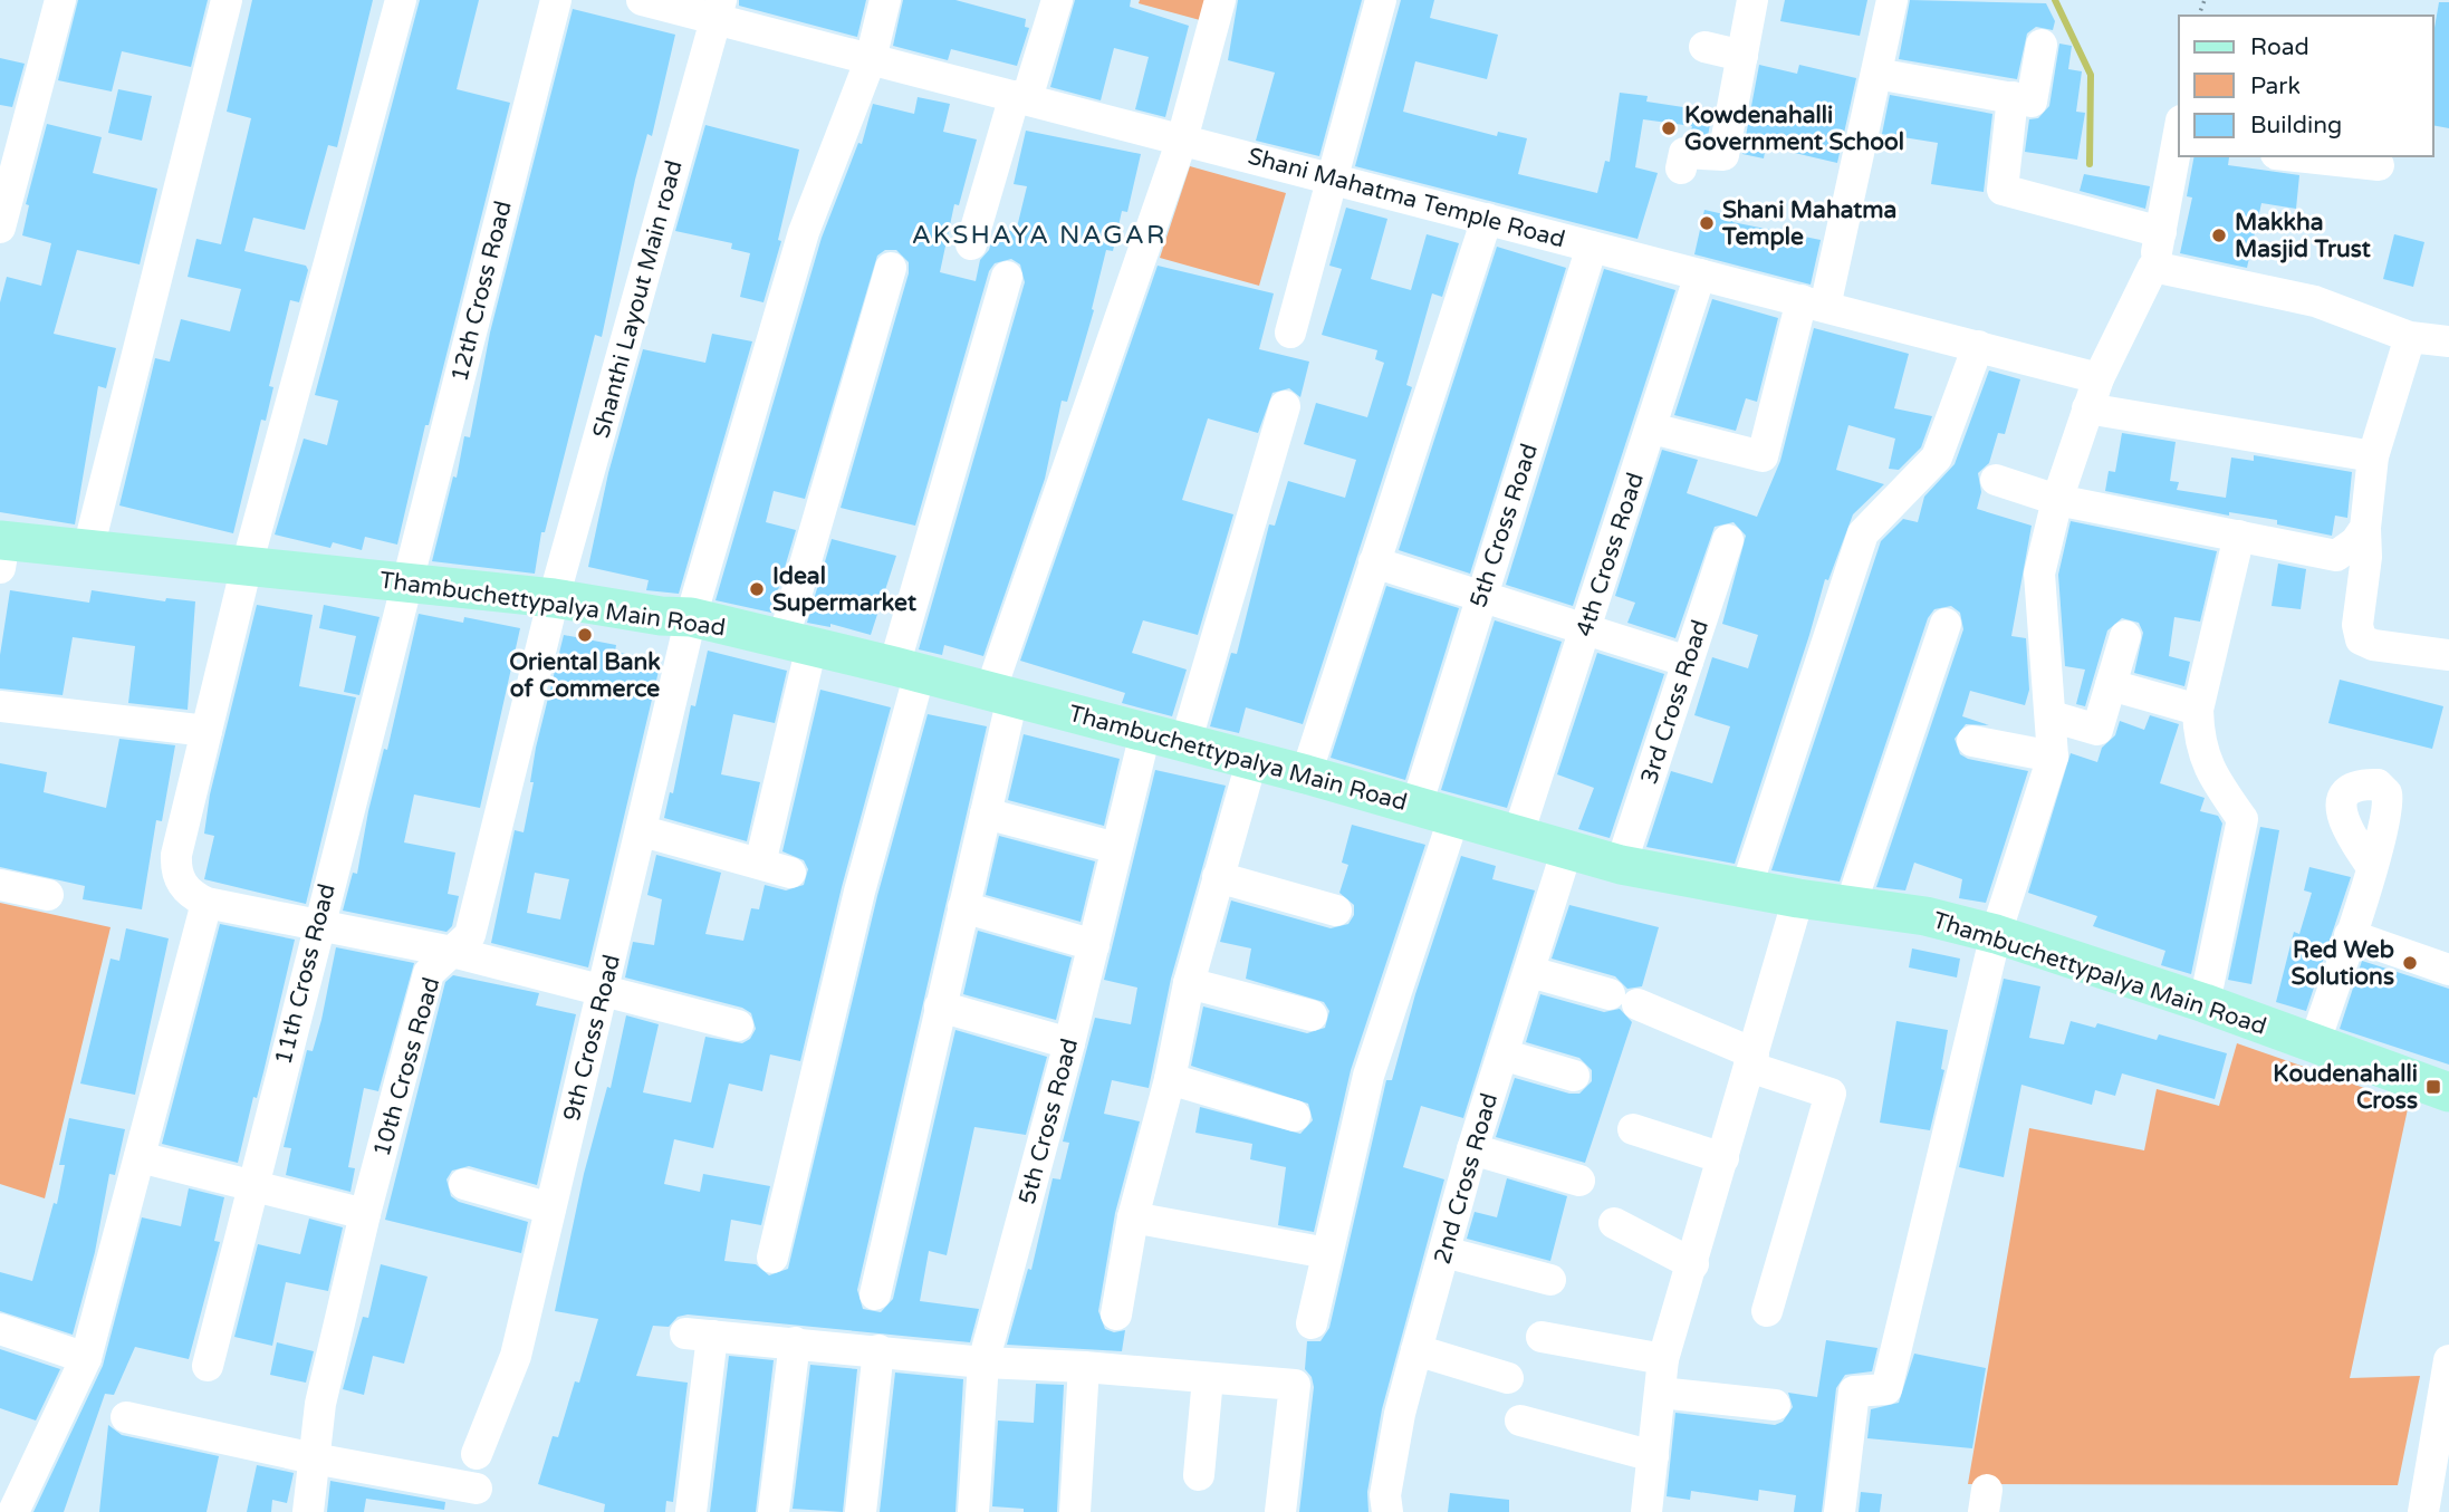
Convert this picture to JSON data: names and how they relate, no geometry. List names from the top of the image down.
{
  "streets": {
    "main road": ["Thambuchettypalya Main Road"],
    "street": [
      "Shani Mahatma Temple Road",
      "12th Cross Road",
      "Shanthi Layout Main road",
      "5th Cross Road",
      "4th Cross Road",
      "3rd Cross Road",
      "11th Cross Road",
      "9th Cross Road",
      "10th Cross Road",
      "2nd Cross Road"
    ]
  },
  "crossings": [
    ["Shani Mahatma Temple Road", "Shanthi Layout Main road"],
    ["Shani Mahatma Temple Road", "5th Cross Road"],
    ["Shani Mahatma Temple Road", "4th Cross Road"],
    ["Shani Mahatma Temple Road", "9th Cross Road"],
    ["12th Cross Road", "Thambuchettypalya Main Road"],
    ["12th Cross Road", "11th Cross Road"],
    ["Shanthi Layout Main road", "Thambuchettypalya Main Road"],
    ["Shanthi Layout Main road", "10th Cross Road"],
    ["5th Cross Road", "Thambuchettypalya Main Road"],
    ["4th Cross Road", "Thambuchettypalya Main Road"],
    ["Thambuchettypalya Main Road", "3rd Cross Road"],
    ["Thambuchettypalya Main Road", "11th Cross Road"],
    ["Thambuchettypalya Main Road", "9th Cross Road"],
    ["Thambuchettypalya Main Road", "10th Cross Road"],
    ["Thambuchettypalya Main Road", "2nd Cross Road"]
  ],
  "districts": ["AKSHAYA NAGAR"],
  "places": {
    "other": [
      "Kowdenahalli Government School",
      "Shani Mahatma Temple",
      "Makkha Masjid Trust",
      "Ideal Supermarket",
      "Oriental Bank of Commerce",
      "Red Web Solutions"
    ],
    "transit": ["Koudenahalli Cross"]
  },
  "legend": ["Road", "Park", "Building"]
}
